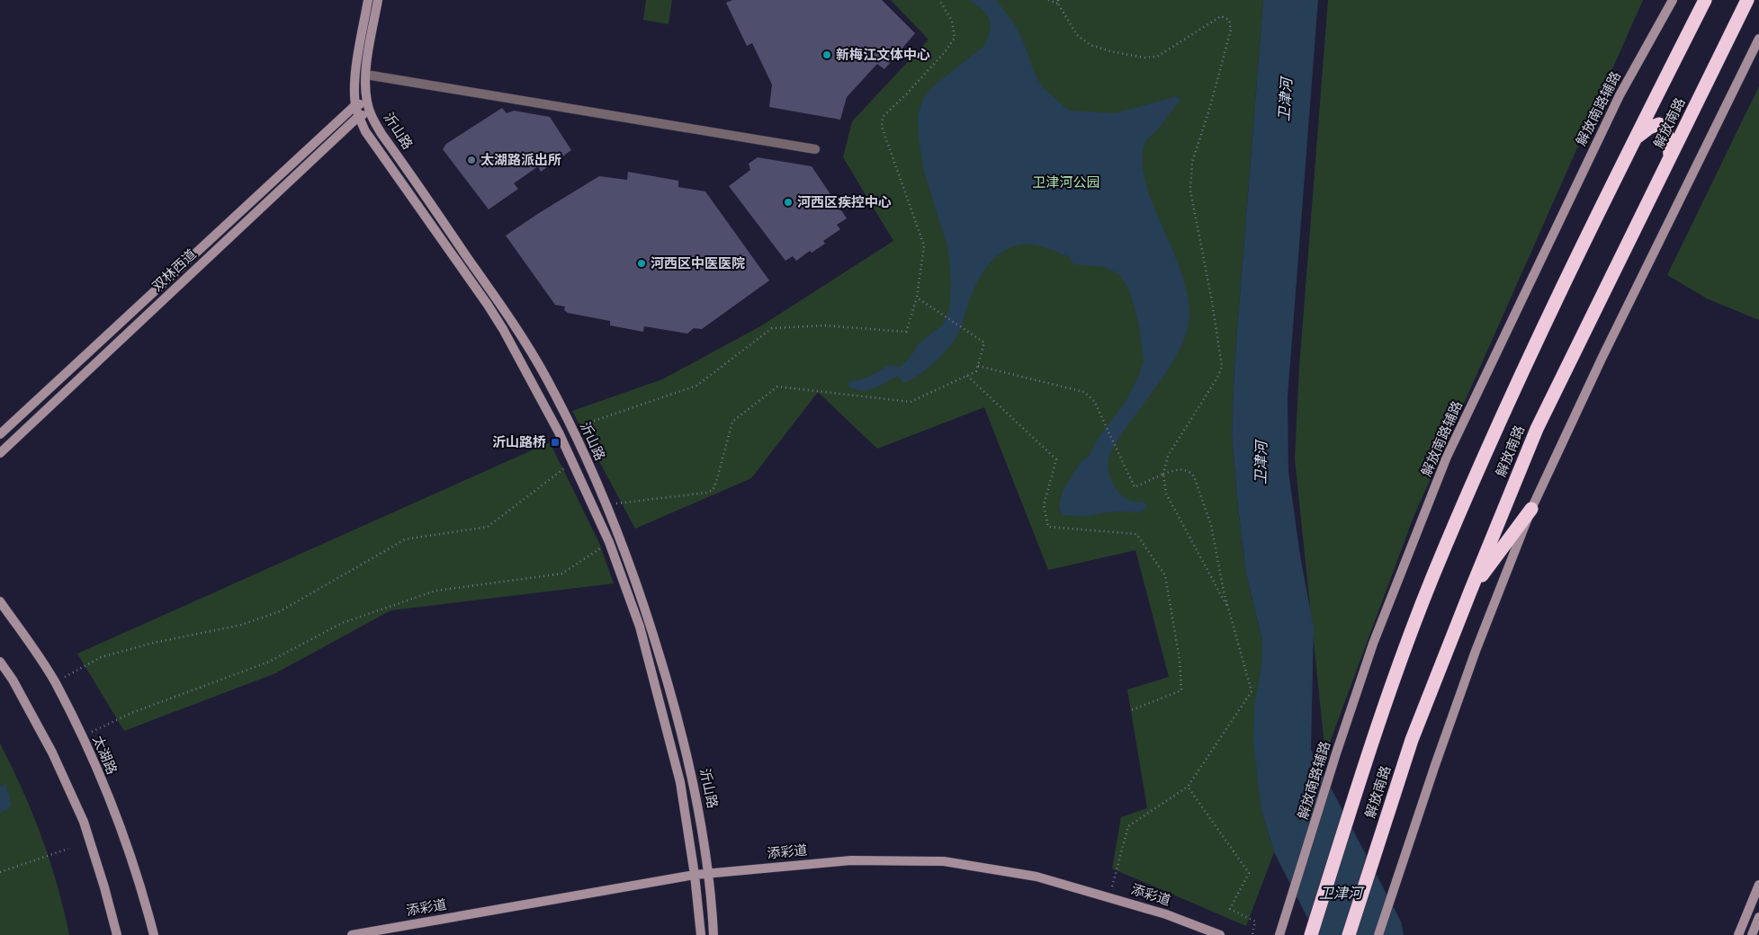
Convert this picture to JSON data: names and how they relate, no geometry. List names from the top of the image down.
{
  "streets": {
    "highway": ["解放南路"],
    "street": [
      "解放南路辅路",
      "沂山路",
      "双林西道",
      "太湖路",
      "添彩道"
    ]
  },
  "crossings": [
    ["沂山路", "双林西道"],
    ["沂山路", "添彩道"]
  ],
  "water": ["卫津河"],
  "parks": ["卫津河公园"],
  "places": {
    "other": [
      "新梅江文体中心",
      "太湖路派出所",
      "河西区疾控中心",
      "河西区中医医院"
    ],
    "transit": ["沂山路桥"]
  }
}
